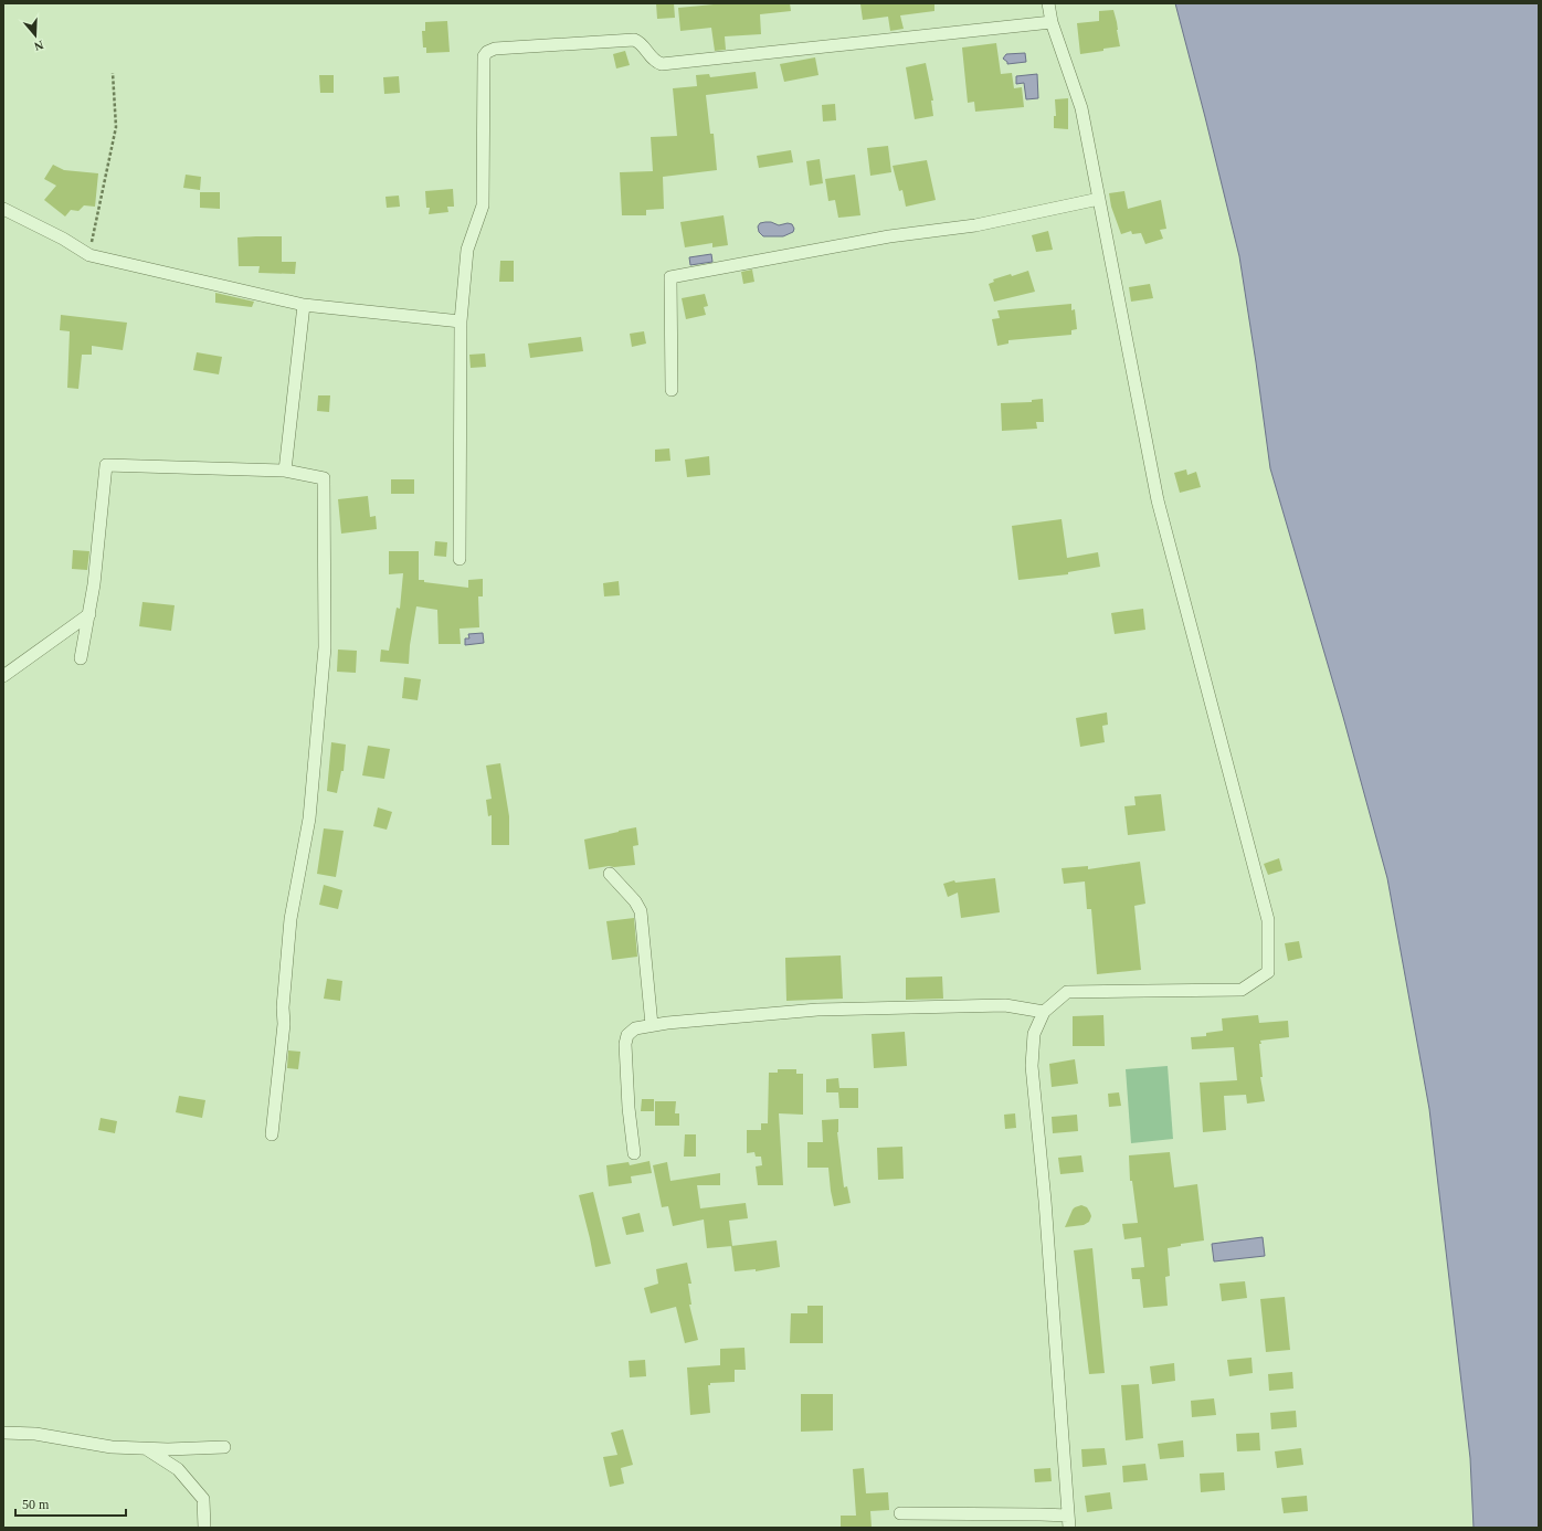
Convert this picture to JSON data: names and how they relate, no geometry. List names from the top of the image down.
{
  "scale_bar": "50 m",
  "north": "bottom"
}
